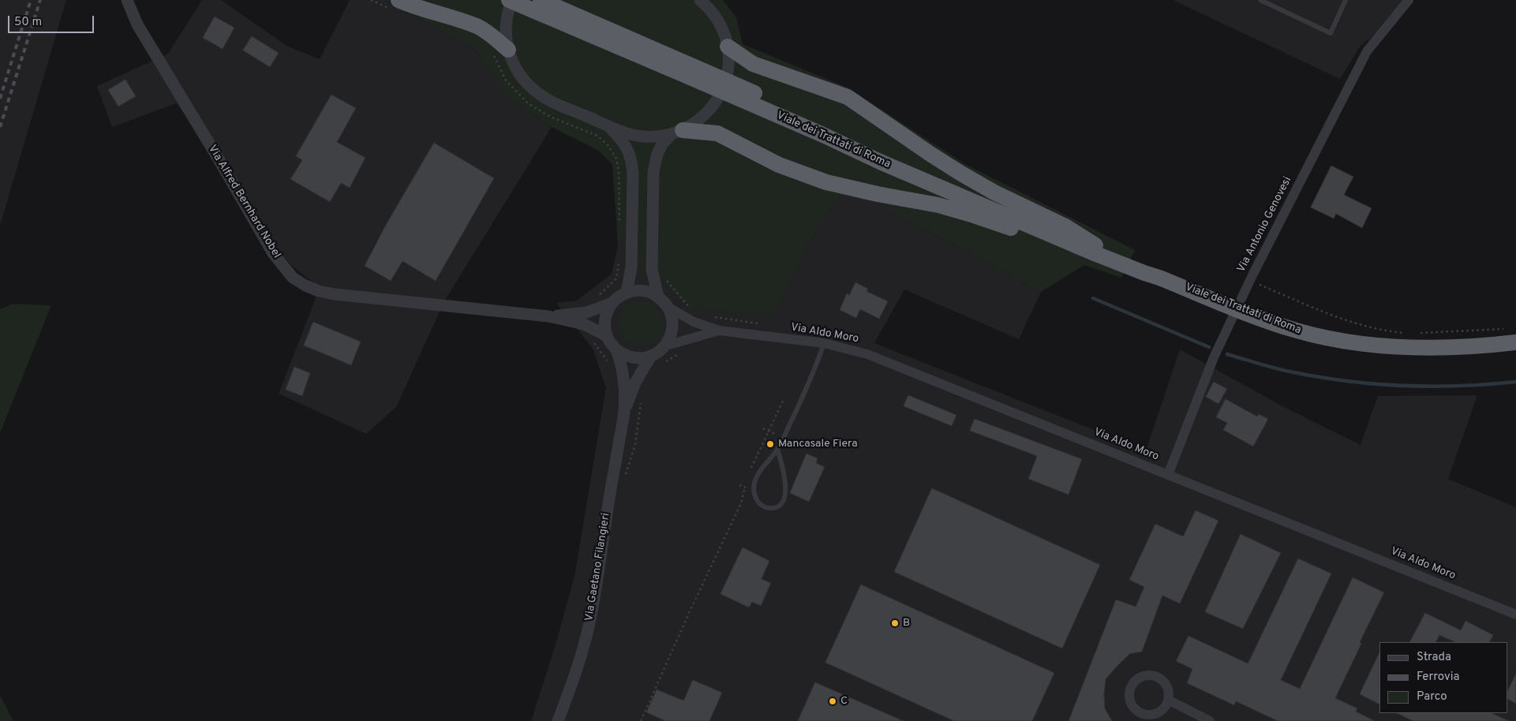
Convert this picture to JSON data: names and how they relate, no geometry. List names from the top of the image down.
{
  "streets": {
    "highway": ["Viale dei Trattati di Roma"],
    "street": [
      "Via Alfred Bernhard Nobel",
      "Via Antonio Genovesi",
      "Via Aldo Moro",
      "Via Gaetano Filangieri"
    ]
  },
  "crossings": [
    ["Via Alfred Bernhard Nobel", "Via Aldo Moro"],
    ["Via Alfred Bernhard Nobel", "Via Gaetano Filangieri"],
    ["Via Antonio Genovesi", "Via Aldo Moro"],
    ["Via Aldo Moro", "Via Gaetano Filangieri"]
  ],
  "places": ["Mancasale Fiera", "B", "C"],
  "legend": ["Strada", "Ferrovia", "Parco"],
  "scale_bar": "50 m"
}
